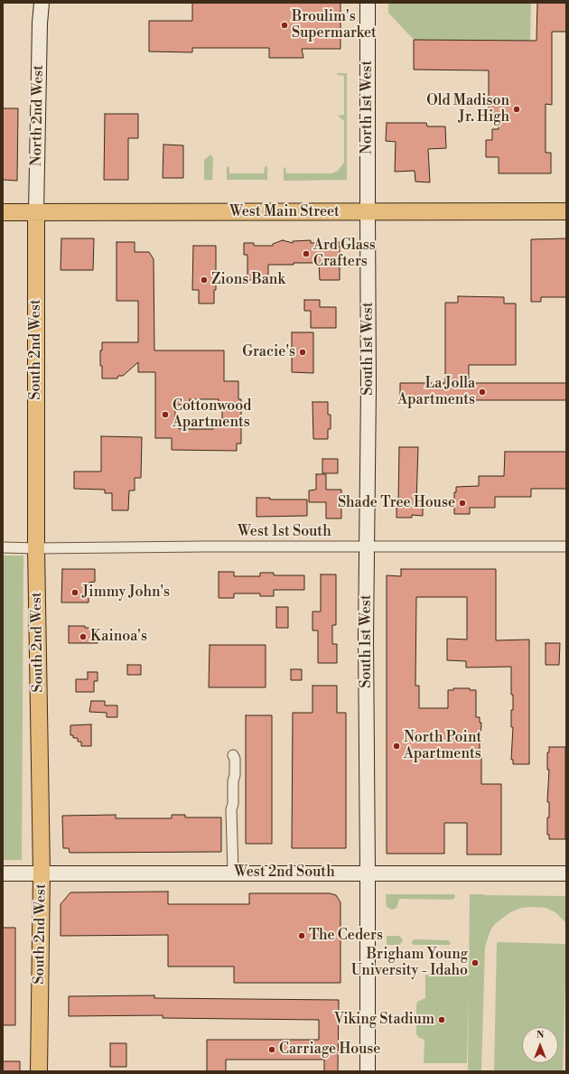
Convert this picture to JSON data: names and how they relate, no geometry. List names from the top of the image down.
{
  "streets": {
    "main road": ["West Main Street", "South 2nd West"],
    "street": [
      "North 1st West",
      "North 2nd West",
      "South 1st West",
      "West 1st South",
      "West 2nd South"
    ]
  },
  "crossings": [
    ["North 1st West", "West Main Street"],
    ["North 1st West", "South 1st West"],
    ["North 2nd West", "West Main Street"],
    ["North 2nd West", "South 2nd West"],
    ["West Main Street", "South 1st West"],
    ["West Main Street", "South 2nd West"],
    ["South 1st West", "West 1st South"],
    ["South 1st West", "West 2nd South"],
    ["South 2nd West", "West 1st South"],
    ["South 2nd West", "West 2nd South"]
  ],
  "places": [
    "Broulim's Supermarket",
    "Old Madison Jr. High",
    "Ard Glass Crafters",
    "Zions Bank",
    "Gracie's",
    "La Jolla Apartments",
    "Cottonwood Apartments",
    "Shade Tree House",
    "Jimmy John's",
    "Kainoa's",
    "North Point Apartments",
    "The Ceders",
    "Brigham Young University - Idaho",
    "Viking Stadium",
    "Carriage House"
  ],
  "north": "top"
}
